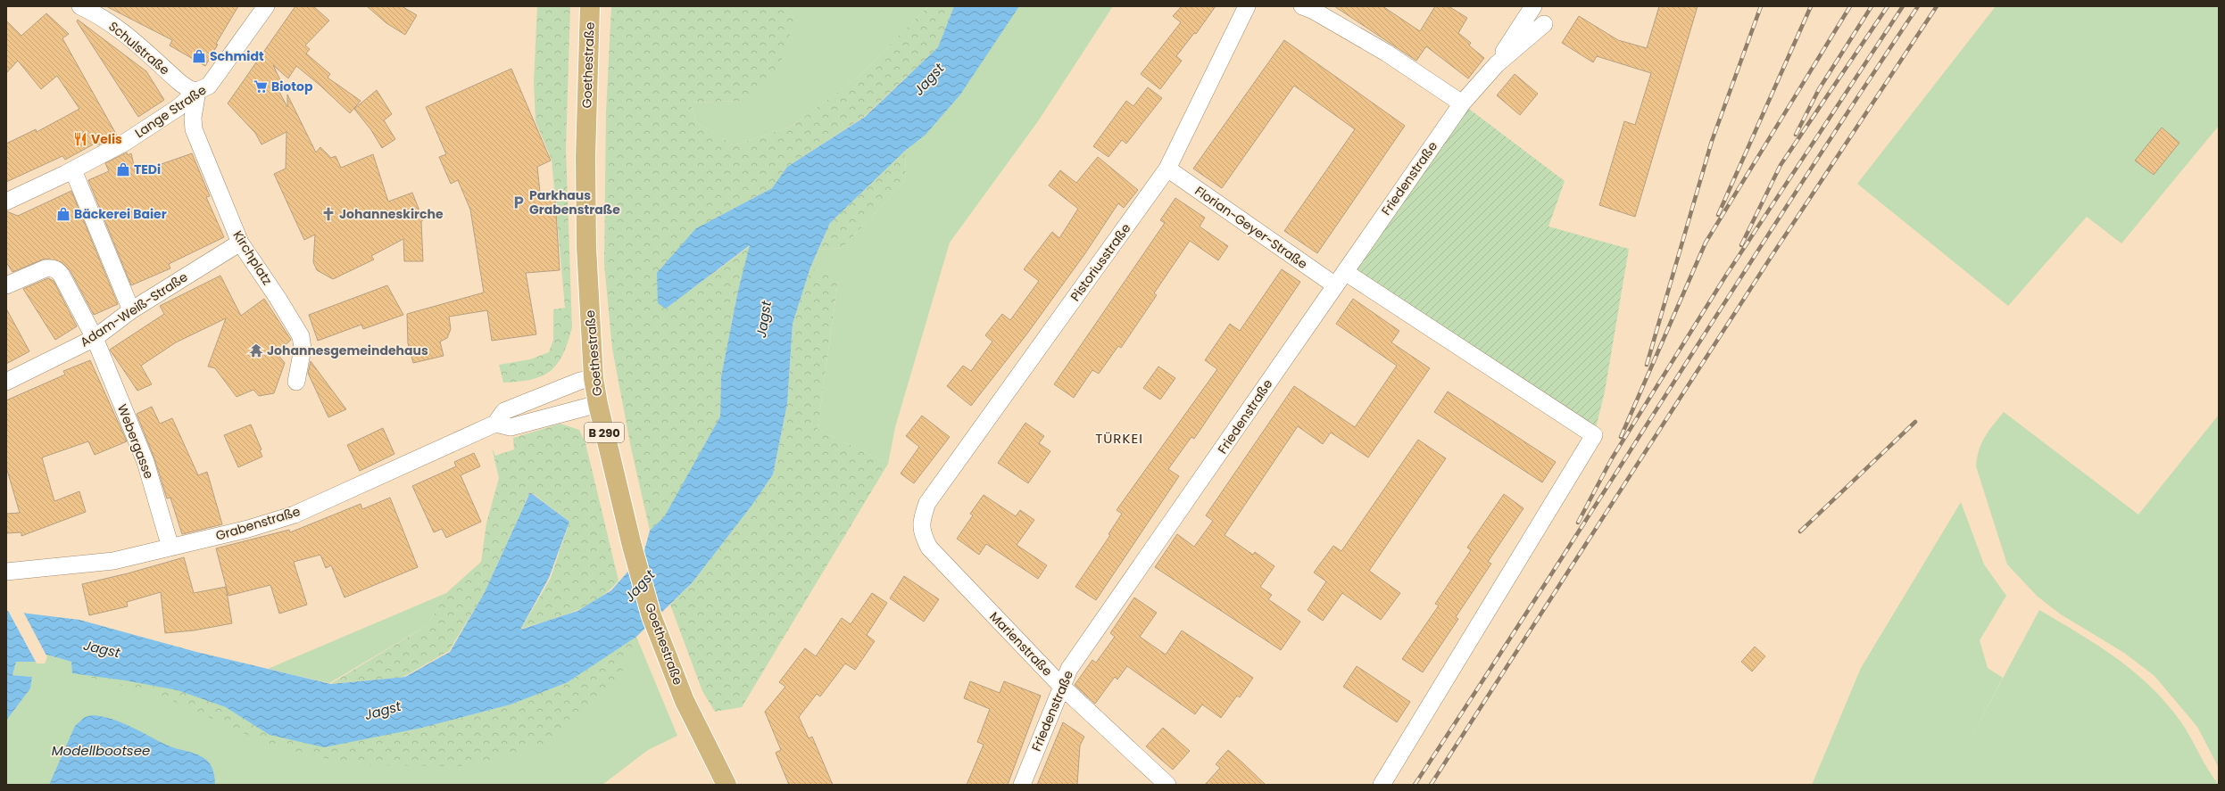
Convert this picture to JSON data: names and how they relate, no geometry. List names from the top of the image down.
{
  "streets": {
    "main road": ["Goethestraße", "B 290"],
    "street": [
      "Schulstraße",
      "Lange Straße",
      "Friedenstraße",
      "Florian-Geyer-Straße",
      "Kirchplatz",
      "Pistoriusstraße",
      "Adam-Weiß-Straße",
      "Webergasse",
      "Grabenstraße",
      "Marienstraße"
    ]
  },
  "crossings": [
    ["Schulstraße", "Lange Straße"],
    ["Schulstraße", "Kirchplatz"],
    ["Goethestraße", "Grabenstraße"],
    ["Lange Straße", "Kirchplatz"],
    ["Friedenstraße", "Florian-Geyer-Straße"],
    ["Friedenstraße", "Marienstraße"],
    ["Florian-Geyer-Straße", "Pistoriusstraße"],
    ["Kirchplatz", "Adam-Weiß-Straße"],
    ["Pistoriusstraße", "Marienstraße"],
    ["Adam-Weiß-Straße", "Webergasse"],
    ["Webergasse", "Grabenstraße"]
  ],
  "districts": ["TÜRKEI"],
  "water": ["Jagst", "Modellbootsee"],
  "places": {
    "shop": ["Schmidt", "TEDi", "Bäckerei Baier"],
    "supermarket": ["Biotop"],
    "restaurant": ["Velis"],
    "parking": ["Parkhaus Grabenstraße"],
    "church": ["Johanneskirche"],
    "temple": ["Johannesgemeindehaus"]
  }
}
